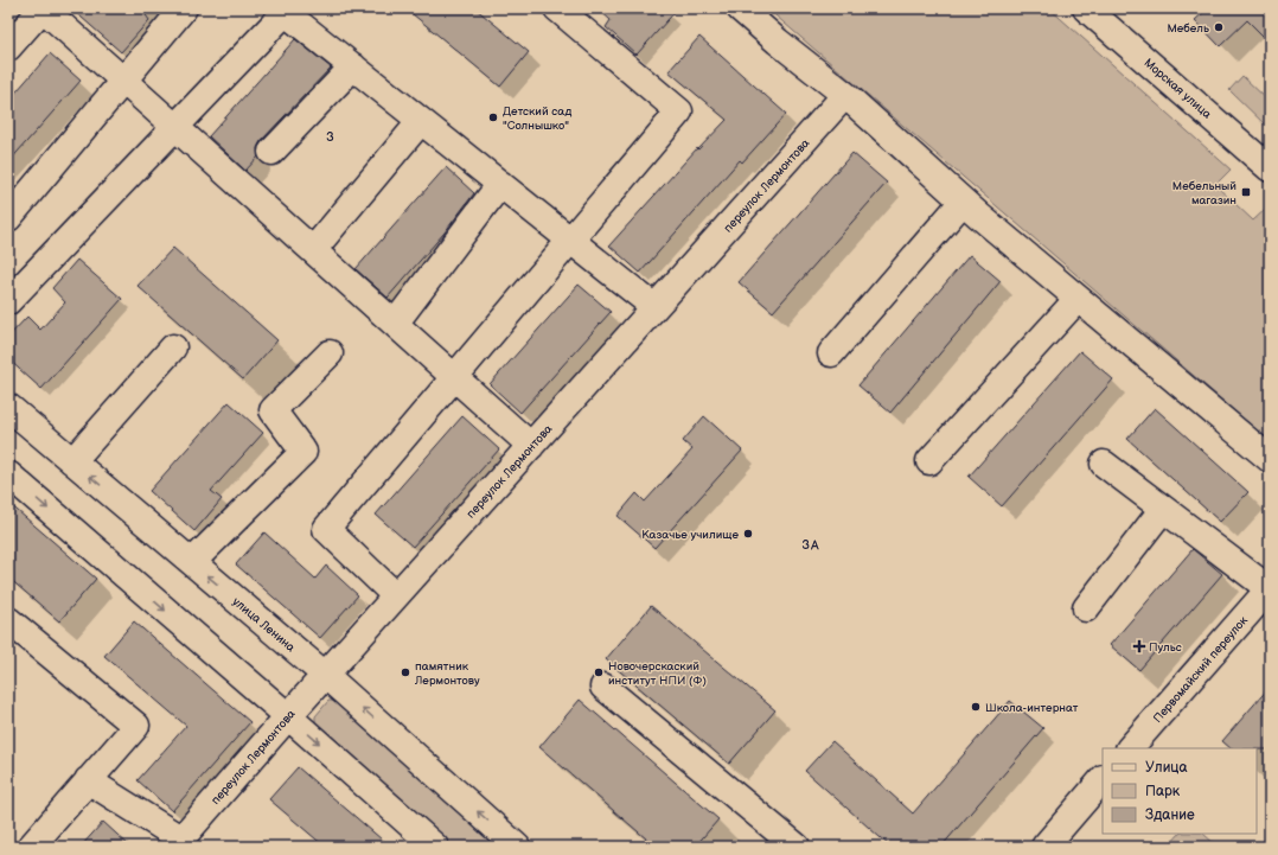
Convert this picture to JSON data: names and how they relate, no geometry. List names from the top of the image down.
{
  "streets": {
    "street": [
      "Морская улица",
      "переулок Лермонтова",
      "улица Ленина",
      "Первомайский переулок"
    ]
  },
  "crossings": [
    ["переулок Лермонтова", "улица Ленина"]
  ],
  "districts": ["3", "3А"],
  "places": {
    "other": [
      "Мебель",
      "Детский сад \"Солнышко\"",
      "Казачье училище",
      "памятник Лермонтову",
      "Новочерскаский институт НПИ (Ф)",
      "Школа-интернат"
    ],
    "transit": ["Мебельный магазин"],
    "health": ["Пульс"]
  },
  "legend": ["Улица", "Парк", "Здание"]
}
